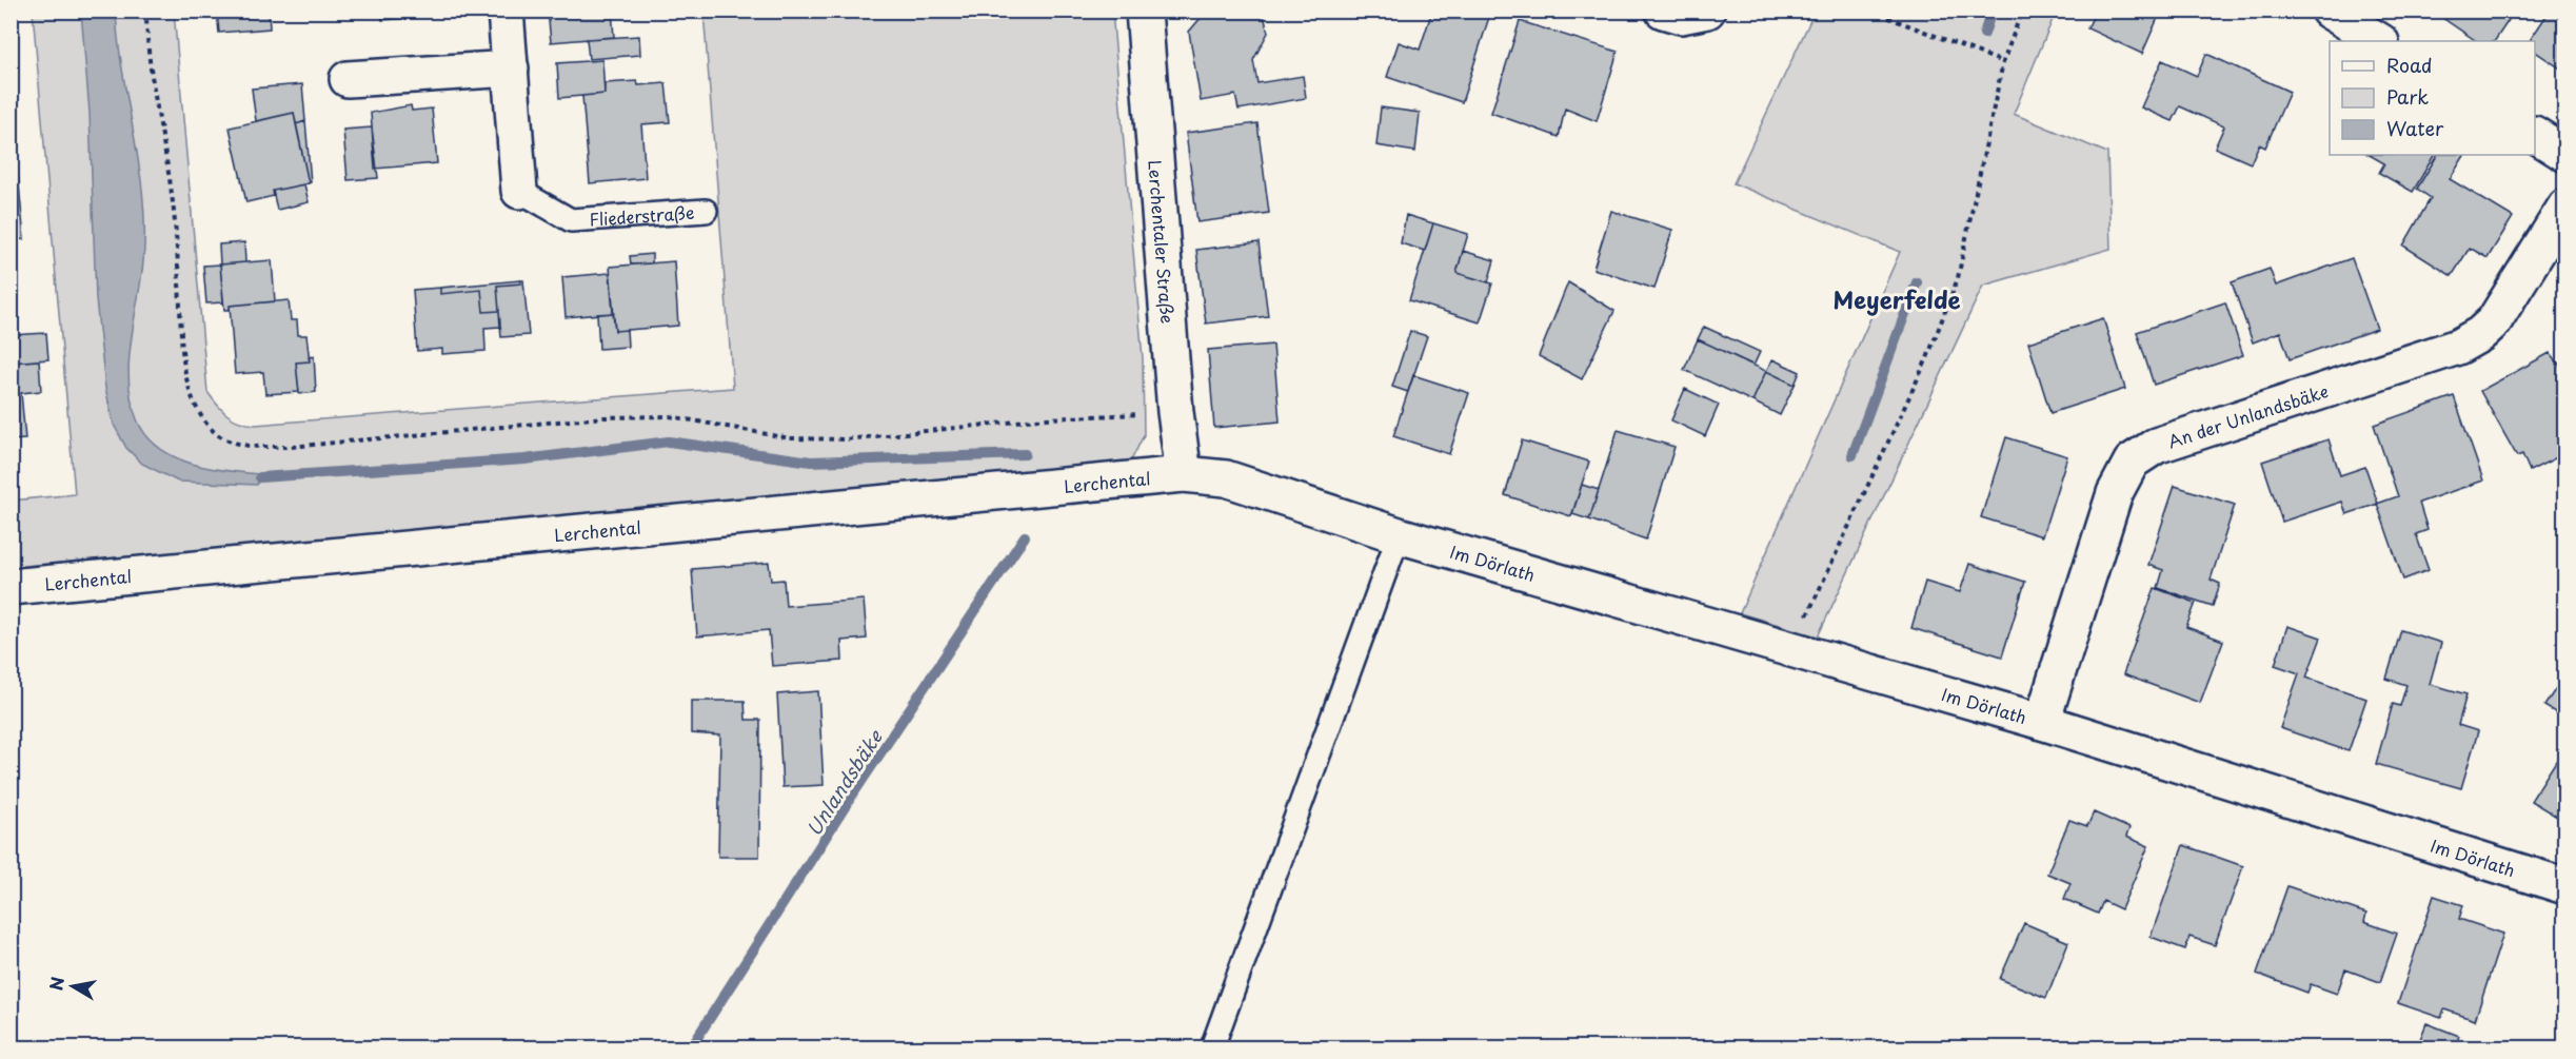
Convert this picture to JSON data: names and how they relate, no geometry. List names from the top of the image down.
{
  "streets": {
    "street": [
      "Fliederstraße",
      "Lerchentaler Straße",
      "An der Unlandsbäke",
      "Lerchental",
      "Im Dörlath"
    ]
  },
  "crossings": [
    ["Lerchentaler Straße", "Lerchental"],
    ["Lerchentaler Straße", "Im Dörlath"],
    ["An der Unlandsbäke", "Im Dörlath"],
    ["Lerchental", "Im Dörlath"]
  ],
  "districts": ["Meyerfelde"],
  "water": ["Unlandsbäke"],
  "legend": ["Road", "Park", "Water"],
  "north": "left"
}
